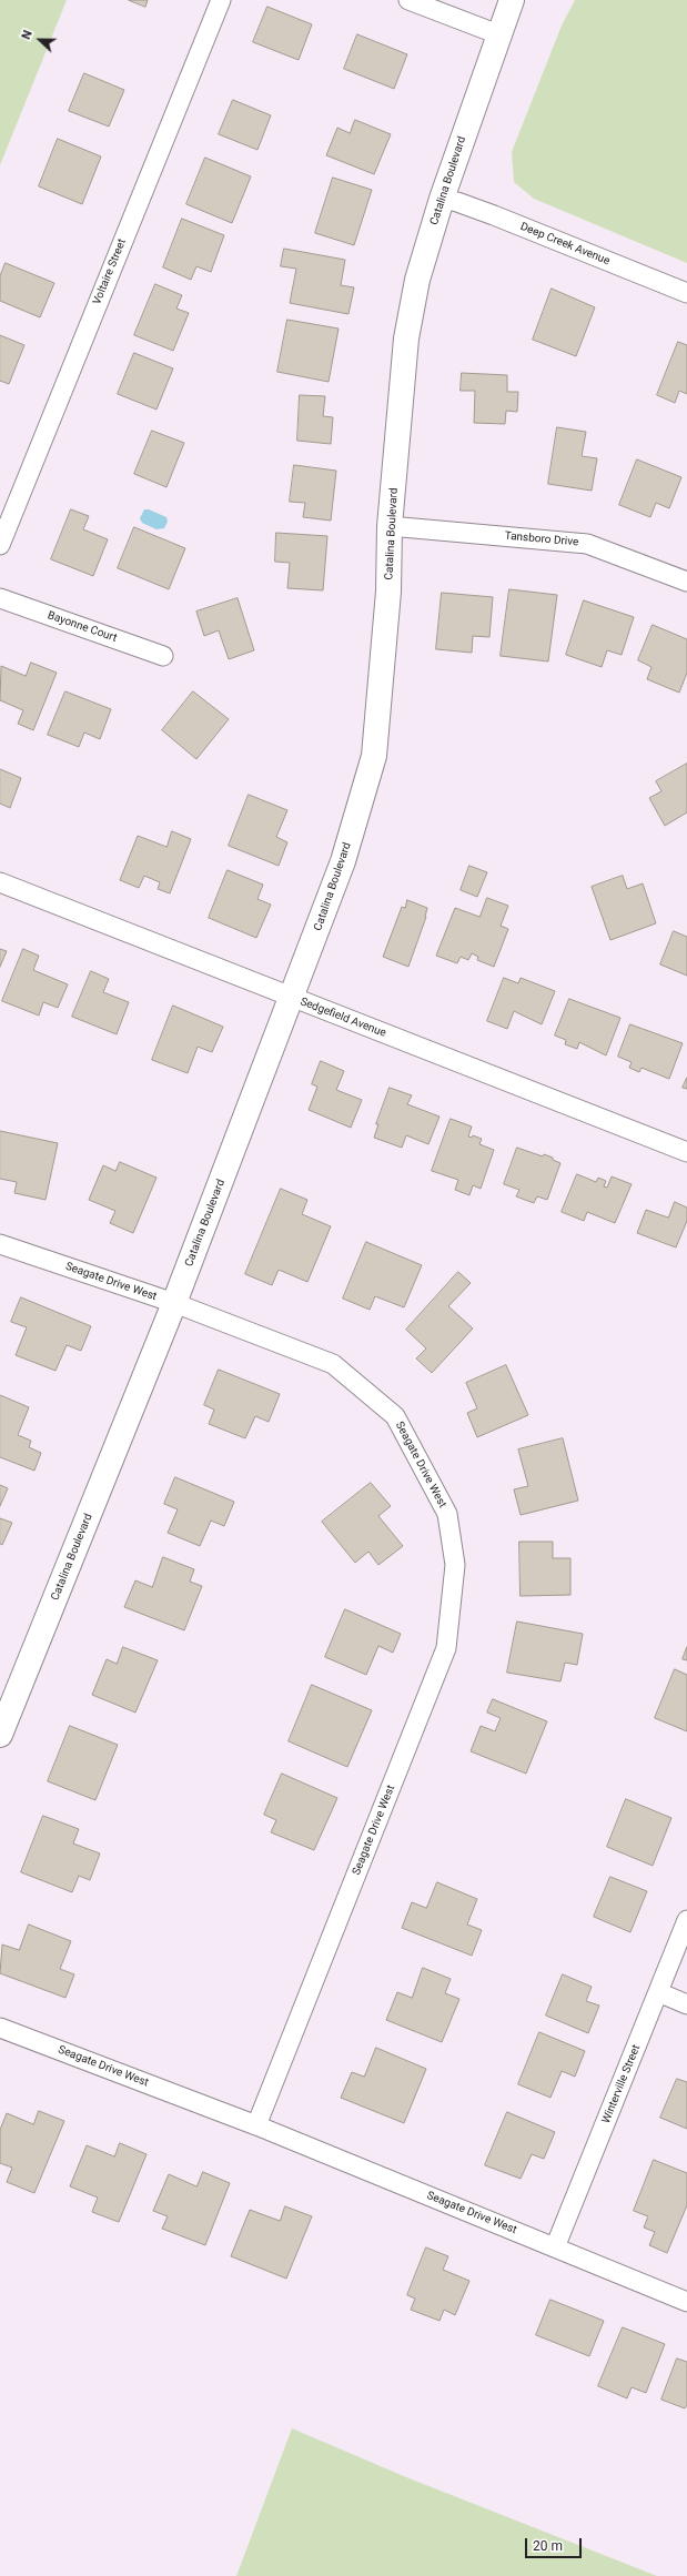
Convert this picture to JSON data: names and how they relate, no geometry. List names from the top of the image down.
{
  "streets": {
    "street": [
      "Catalina Boulevard",
      "Deep Creek Avenue",
      "Voltaire Street",
      "Tansboro Drive",
      "Bayonne Court",
      "Sedgefield Avenue",
      "Seagate Drive West",
      "Winterville Street"
    ]
  },
  "crossings": [
    ["Catalina Boulevard", "Deep Creek Avenue"],
    ["Catalina Boulevard", "Tansboro Drive"],
    ["Catalina Boulevard", "Sedgefield Avenue"],
    ["Catalina Boulevard", "Seagate Drive West"],
    ["Seagate Drive West", "Winterville Street"]
  ],
  "scale_bar": "20 m",
  "north": "left"
}
